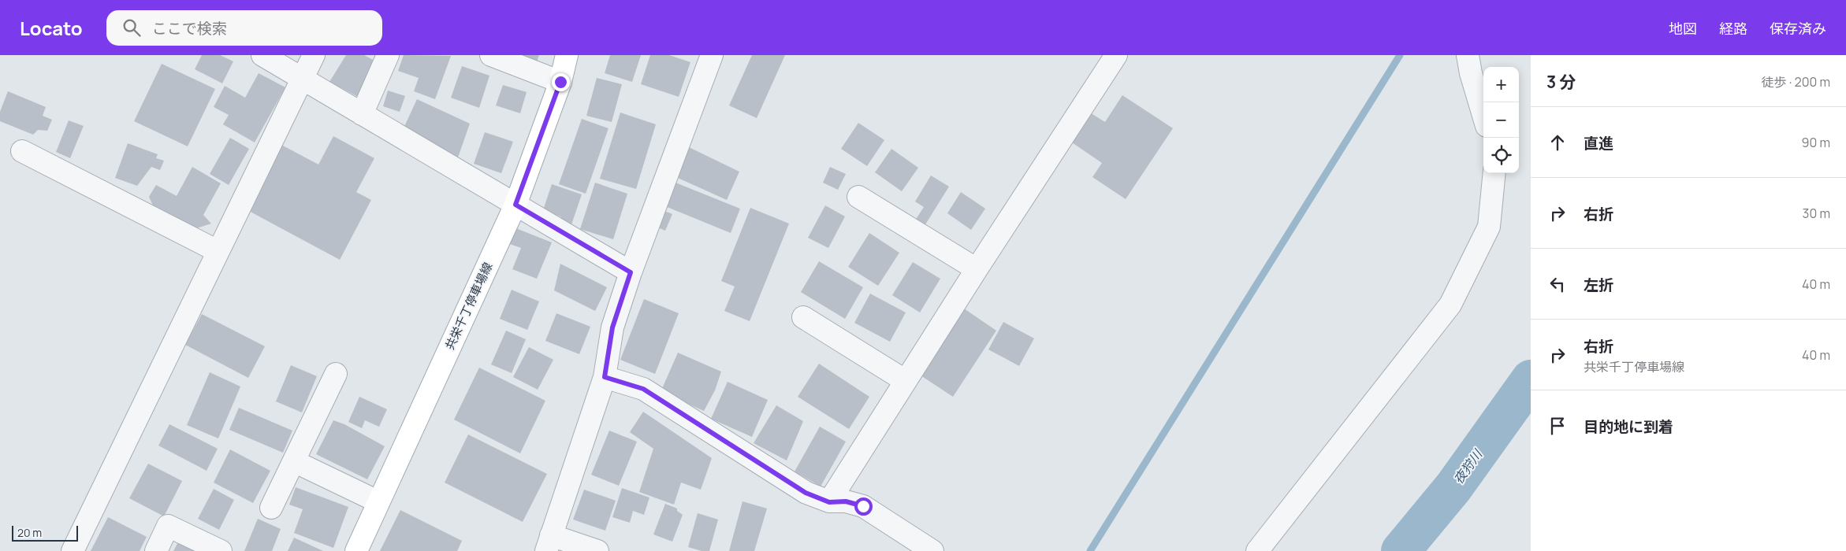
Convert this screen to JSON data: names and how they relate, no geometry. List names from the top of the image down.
{
  "streets": {
    "main road": ["共栄千丁停車場線"]
  },
  "water": ["夜狩川"],
  "scale_bar": "20 m",
  "page": {
    "header": "Locato",
    "search": "ここで検索",
    "nav": ["地図", "経路", "保存済み"],
    "heading": ["3 分", "徒歩 · 200 m"],
    "map_buttons": ["+", "−"],
    "list": [
      ["直進", "90 m"],
      ["右折", "30 m"],
      ["左折", "40 m"],
      ["右折", "共栄千丁停車場線", "40 m"],
      "目的地に到着"
    ],
    "scale": "20 m"
  }
}
